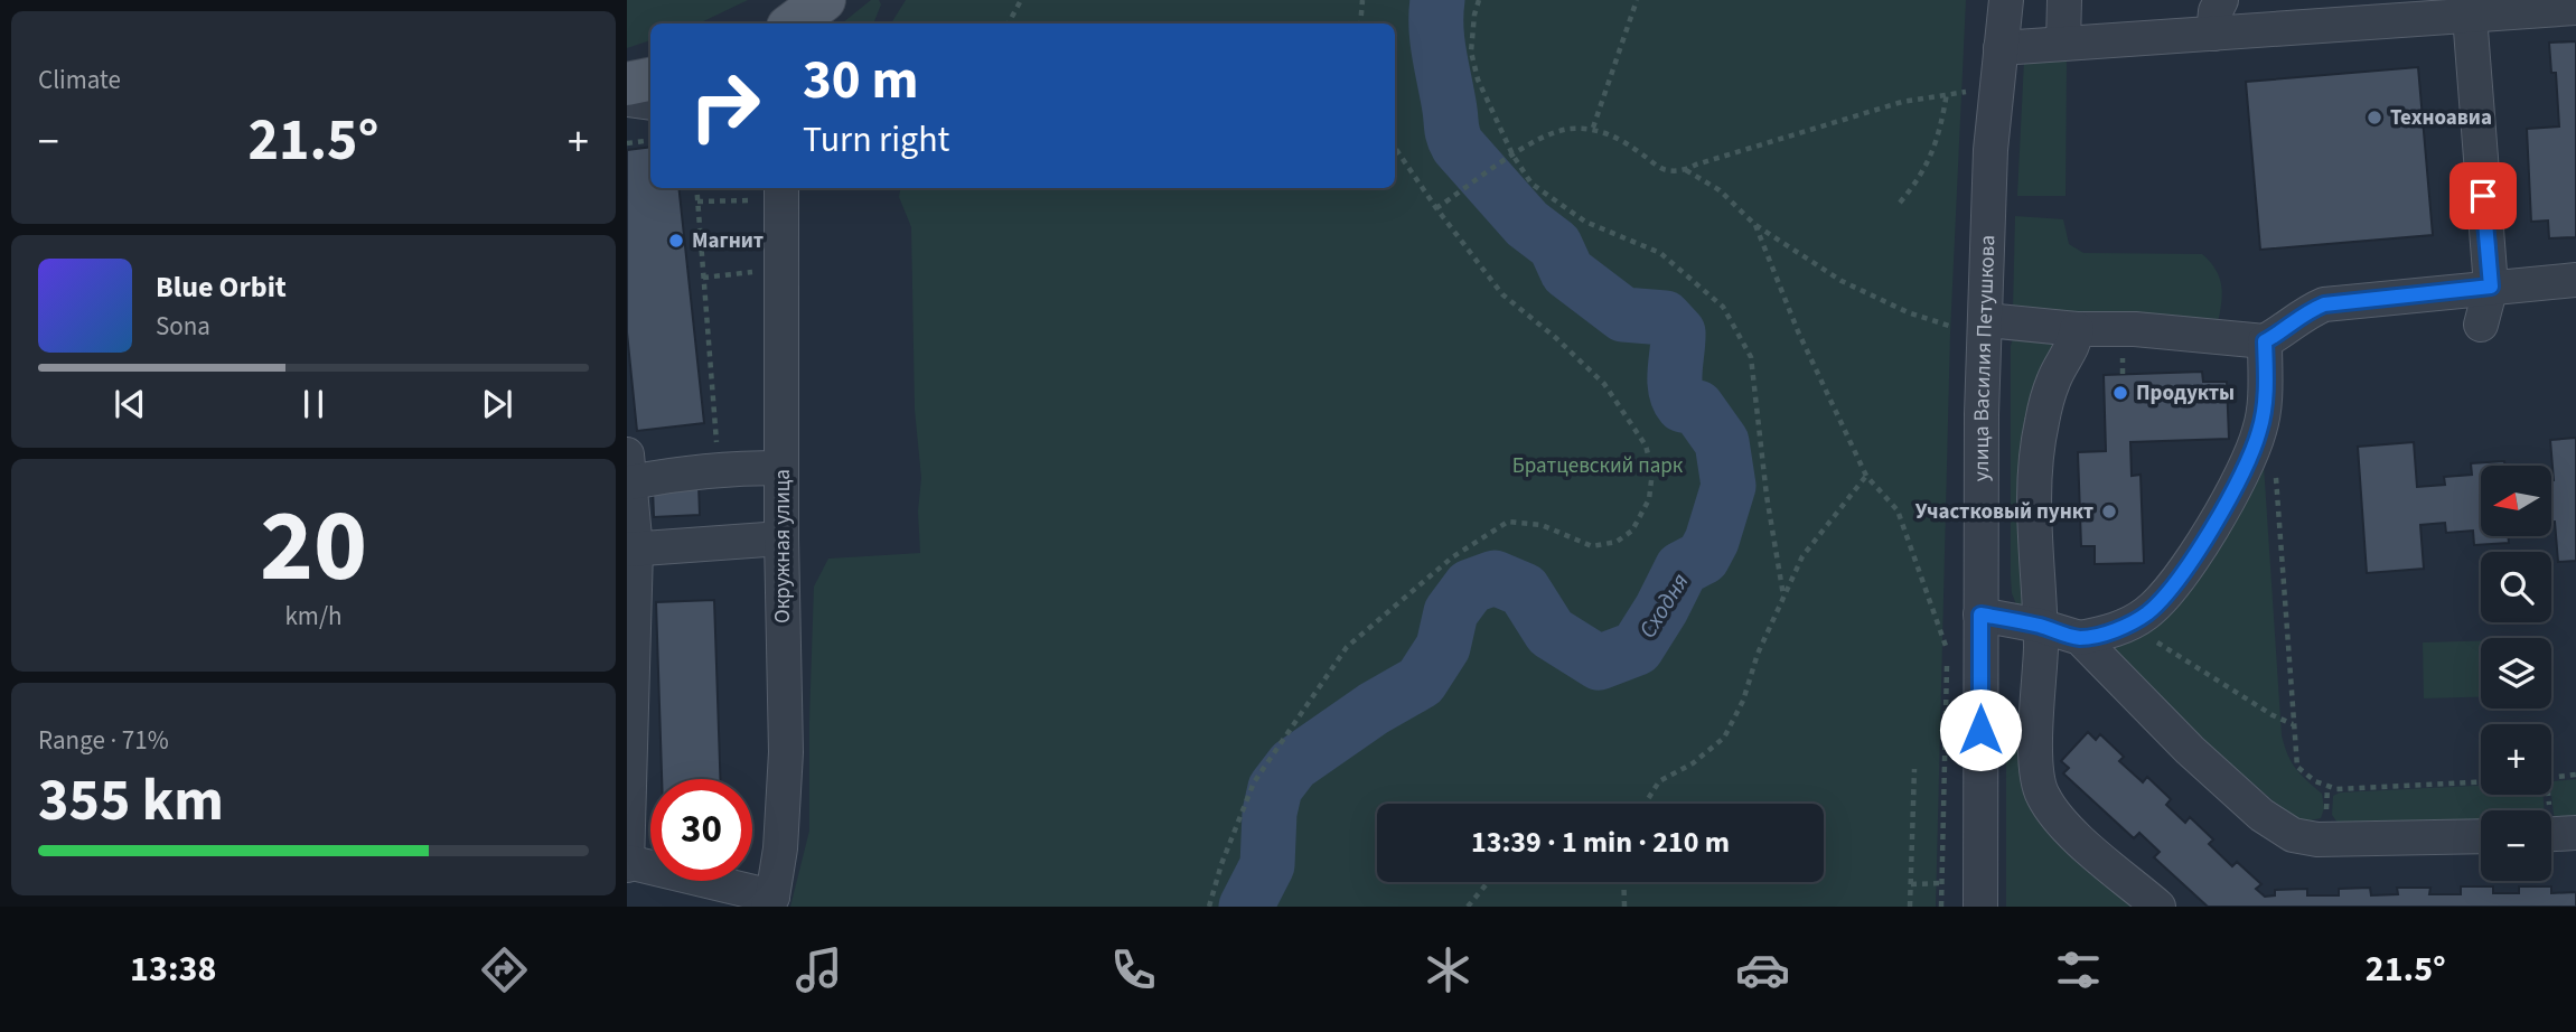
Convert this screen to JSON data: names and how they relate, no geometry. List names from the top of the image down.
{
  "streets": {
    "street": ["улица Василия Петушкова", "Окружная улица"]
  },
  "water": ["Сходня"],
  "parks": ["Братцевский парк"],
  "places": [
    "Техноавиа",
    "Магнит",
    "Продукты",
    "Участковый пункт"
  ],
  "north": "left",
  "page": {
    "tile": [
      "Climate",
      ["20", "km/h"],
      ["Range · 71%", "355 km"]
    ],
    "turn": ["30 m", "Turn right"],
    "heat": ["−", "21.5°", "+"],
    "song": ["Blue Orbit", "Sona"],
    "map_buttons": ["+", "−"],
    "limit": "30",
    "trip": "13:39 · 1 min · 210 m",
    "tabs": ["13:38", "21.5°"]
  }
}
